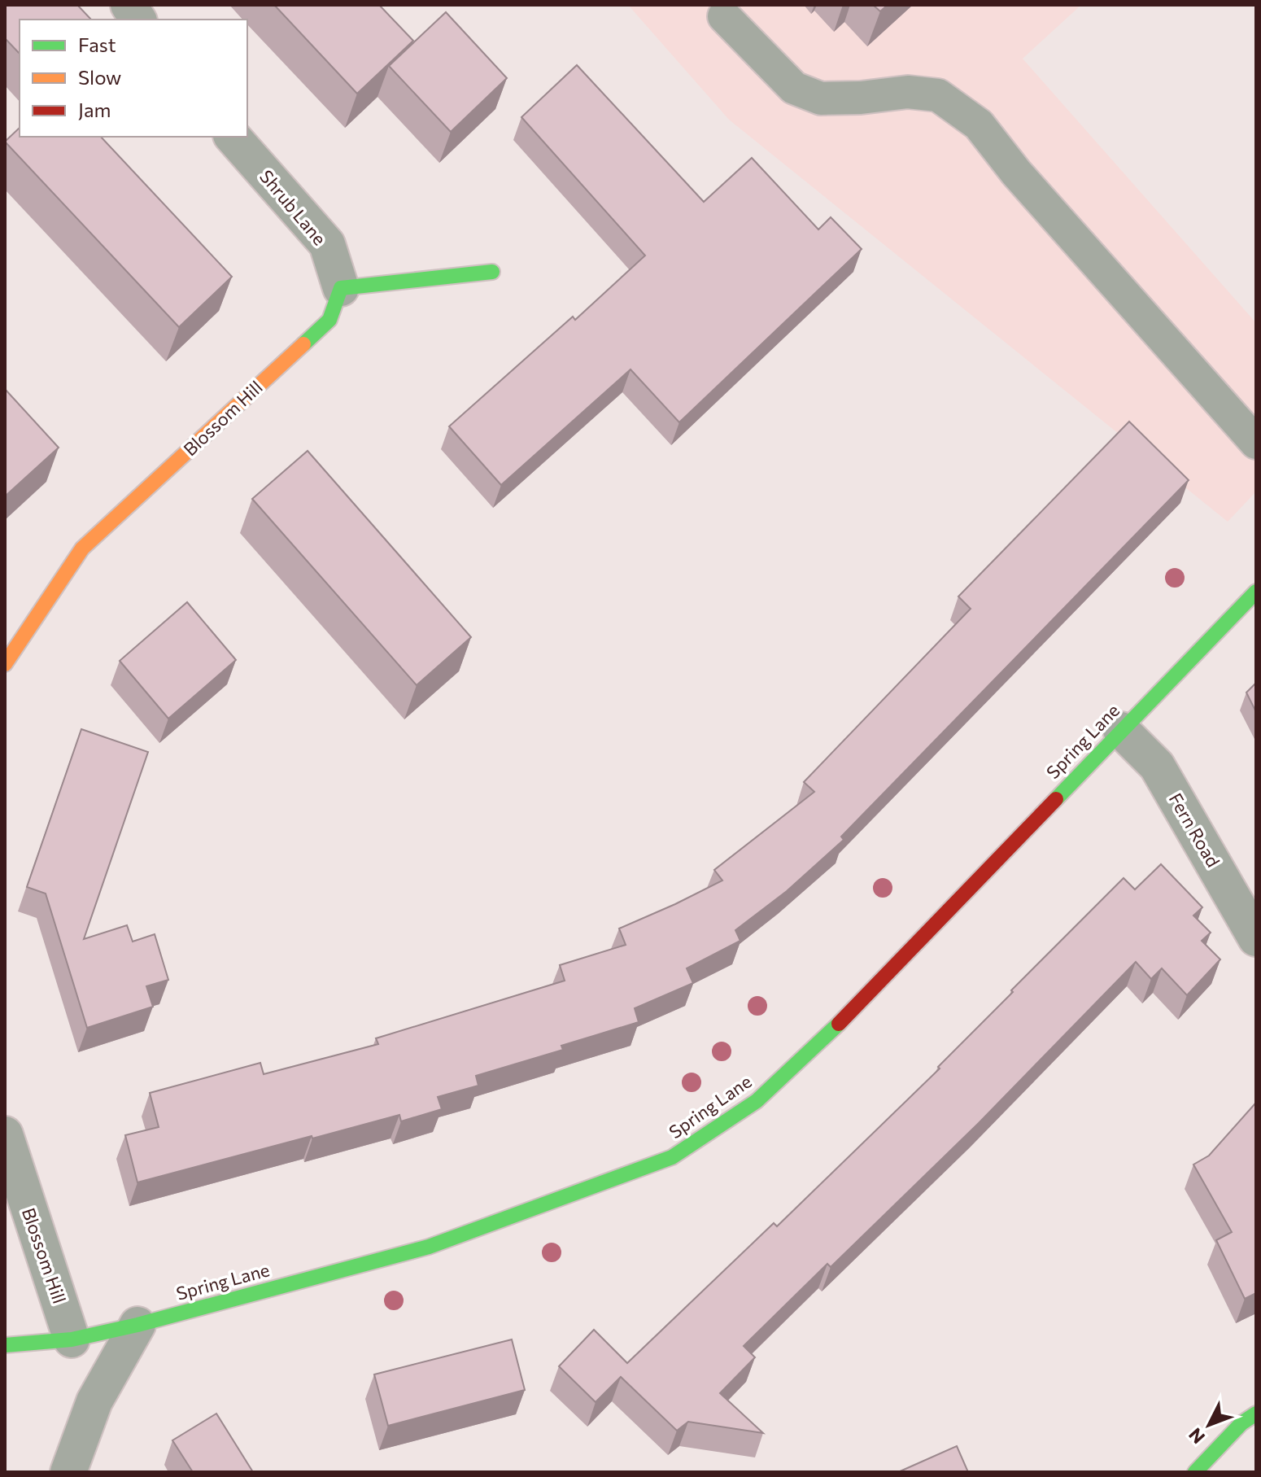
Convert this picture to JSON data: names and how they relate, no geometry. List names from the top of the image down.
{
  "streets": {
    "street": [
      "Shrub Lane",
      "Blossom Hill",
      "Spring Lane",
      "Fern Road"
    ]
  },
  "crossings": [
    ["Shrub Lane", "Blossom Hill"],
    ["Blossom Hill", "Spring Lane"],
    ["Spring Lane", "Fern Road"]
  ],
  "legend": ["Fast", "Slow", "Jam"],
  "north": "bottom left"
}
